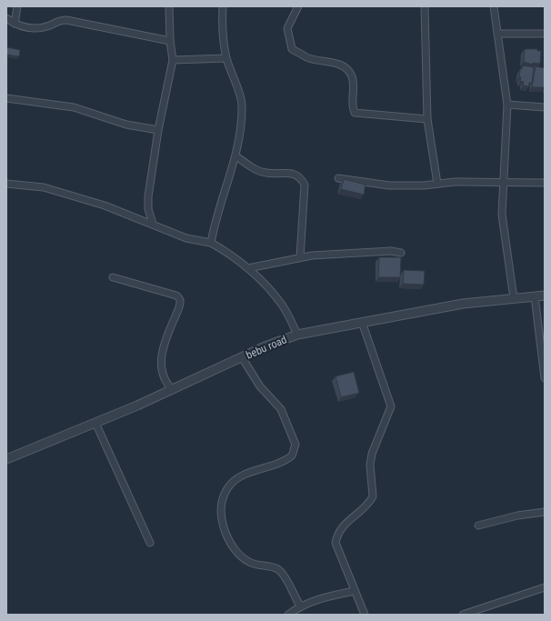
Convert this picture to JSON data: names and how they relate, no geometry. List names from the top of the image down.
{
  "streets": {
    "street": ["bebu road"]
  }
}
